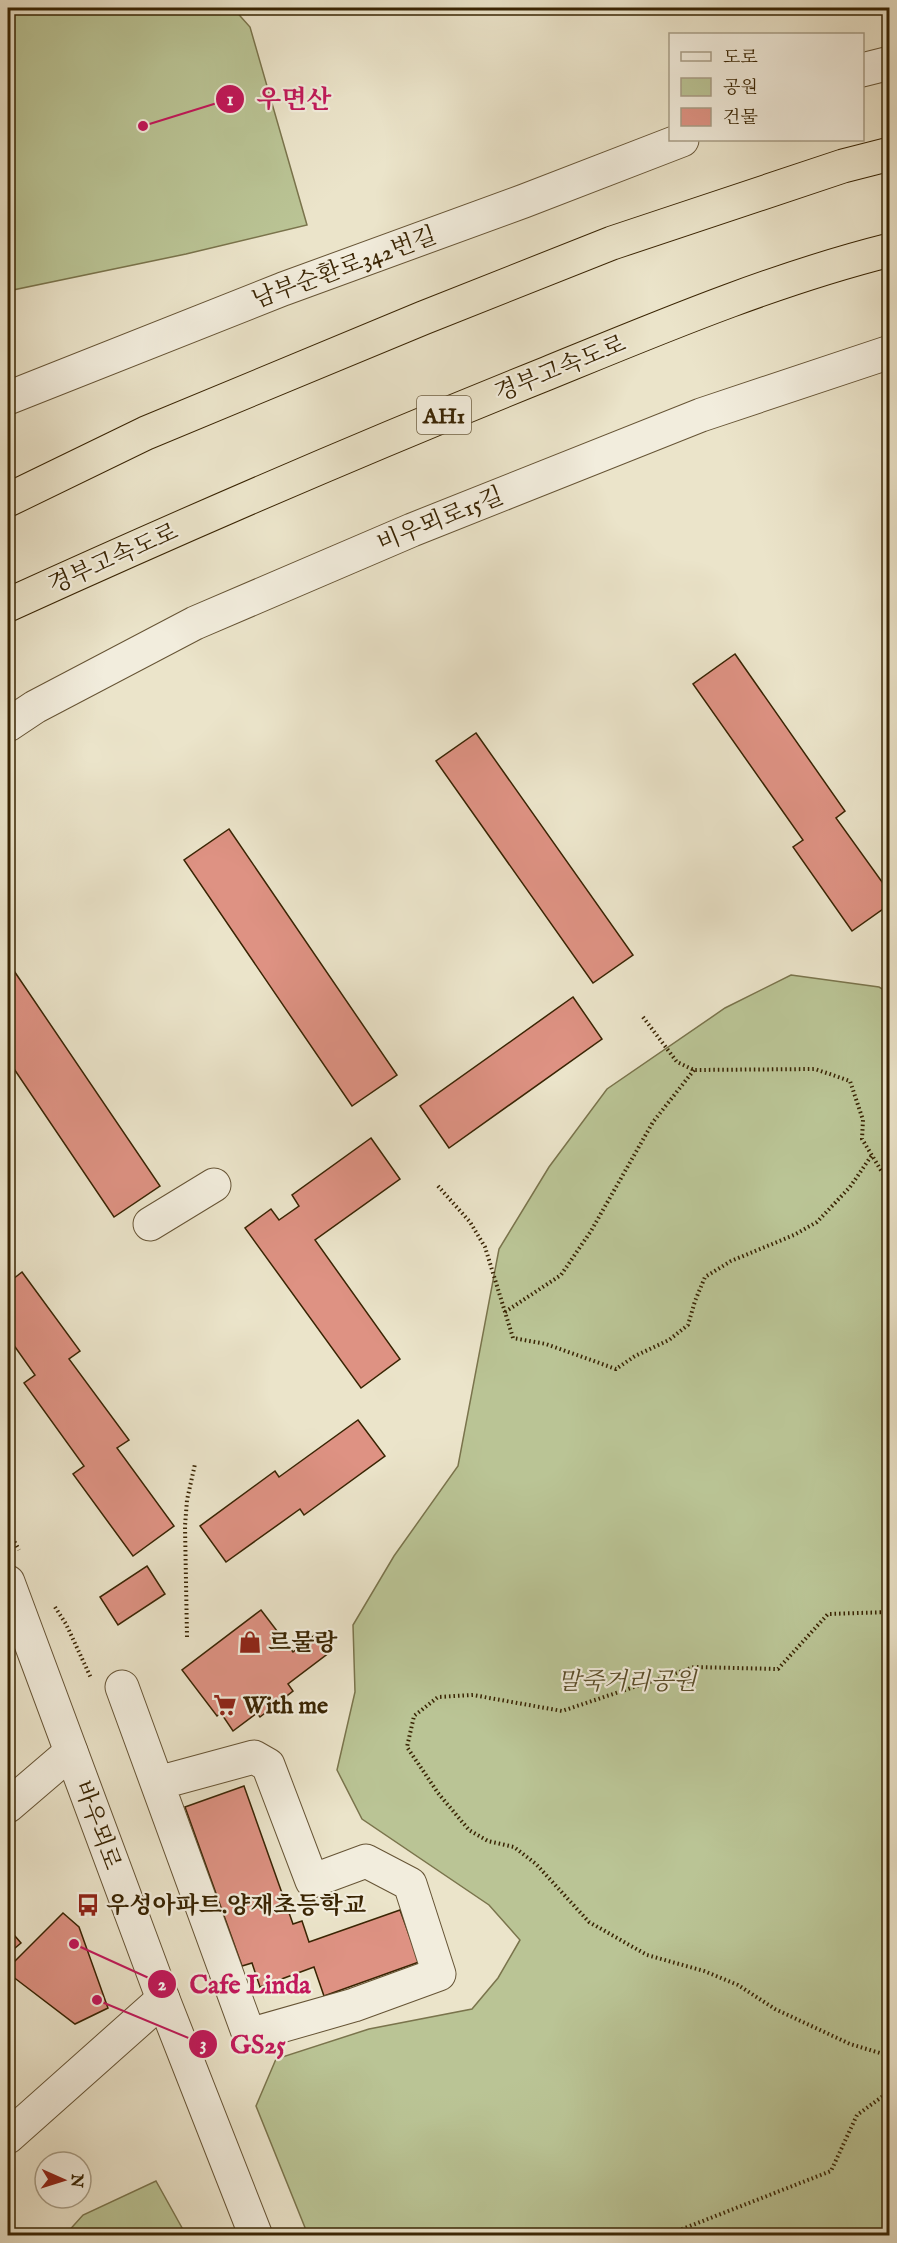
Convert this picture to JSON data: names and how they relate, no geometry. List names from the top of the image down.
{
  "streets": {
    "highway": ["경부고속도로", "AH1"],
    "street": ["남부순환로342번길", "비우뫼로15길", "바우뫼로"]
  },
  "parks": ["말죽거리공원"],
  "places": {
    "other": ["우면산", "Cafe Linda", "GS25"],
    "shop": ["르물랑"],
    "supermarket": ["With me"],
    "bus stop": ["우성아파트.양재초등학교"]
  },
  "legend": ["도로", "공원", "건물"],
  "north": "right"
}
